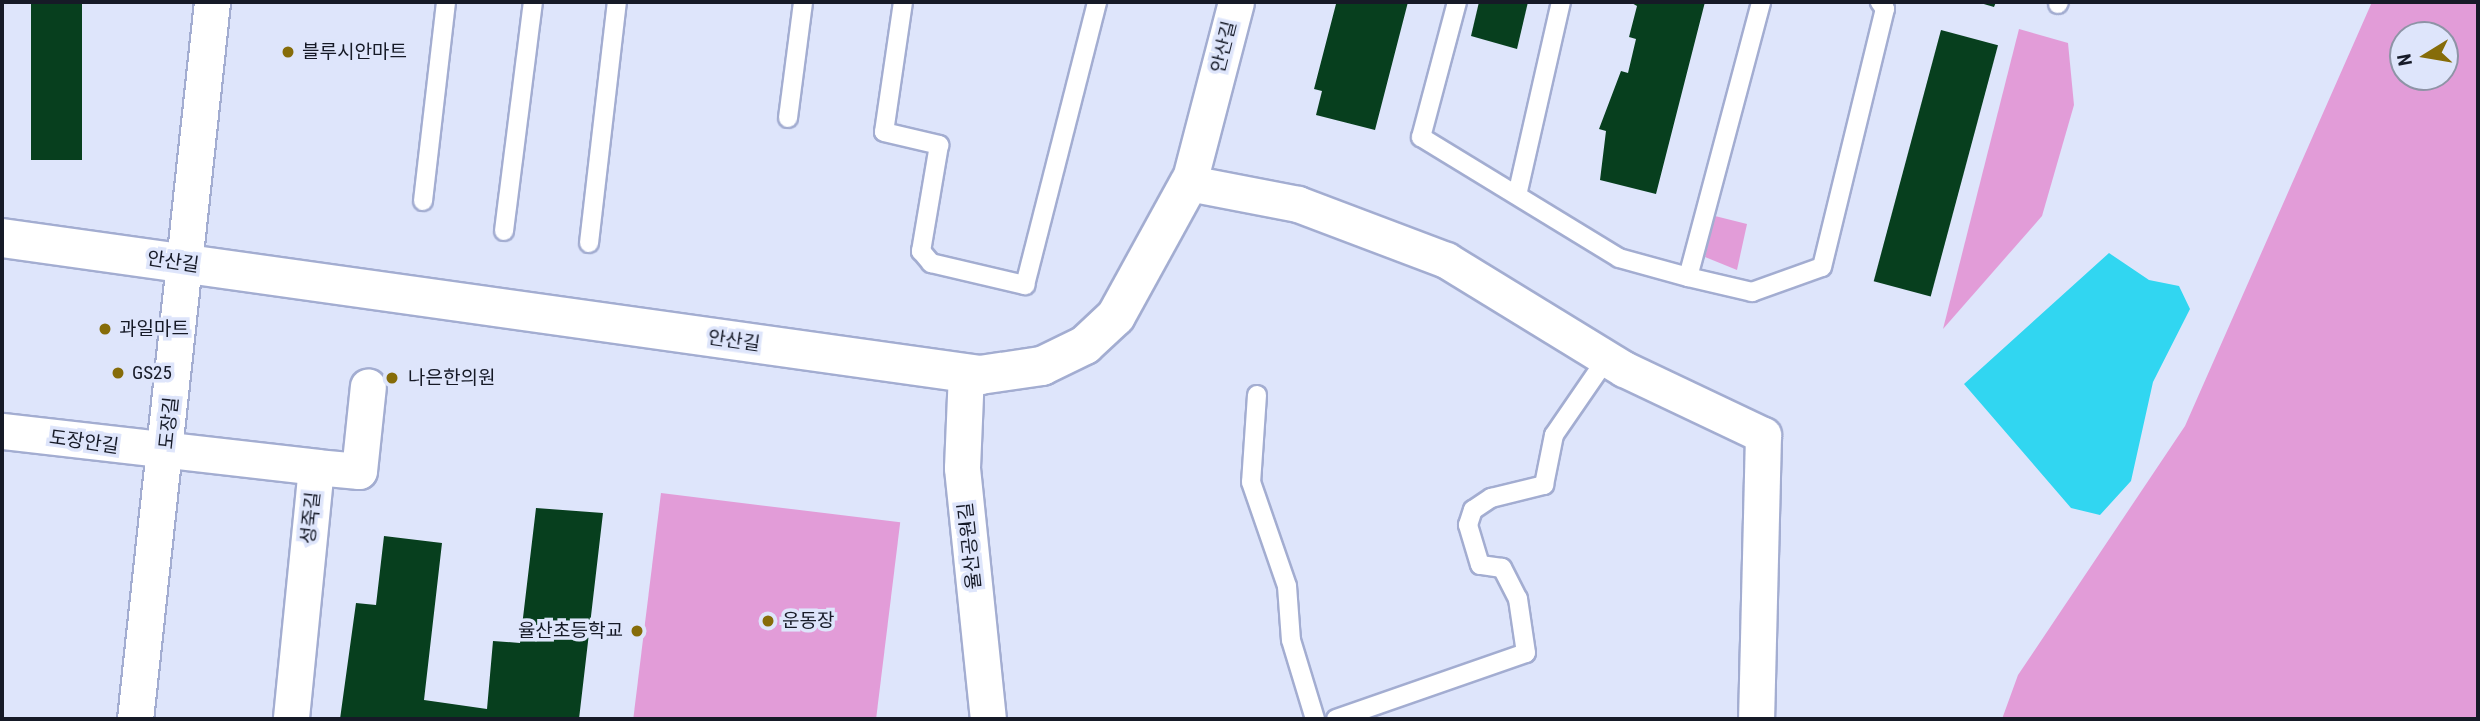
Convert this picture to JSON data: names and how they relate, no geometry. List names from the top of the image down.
{
  "streets": {
    "street": [
      "안산길",
      "도장길",
      "도장안길",
      "성죽길",
      "율산공원길"
    ]
  },
  "crossings": [
    ["안산길", "도장길"],
    ["안산길", "율산공원길"],
    ["도장길", "도장안길"],
    ["도장길", "성죽길"],
    ["도장안길", "성죽길"]
  ],
  "places": [
    "블루시안마트",
    "과일마트",
    "GS25",
    "나은한의원",
    "운동장",
    "율산초등학교"
  ],
  "north": "left"
}
